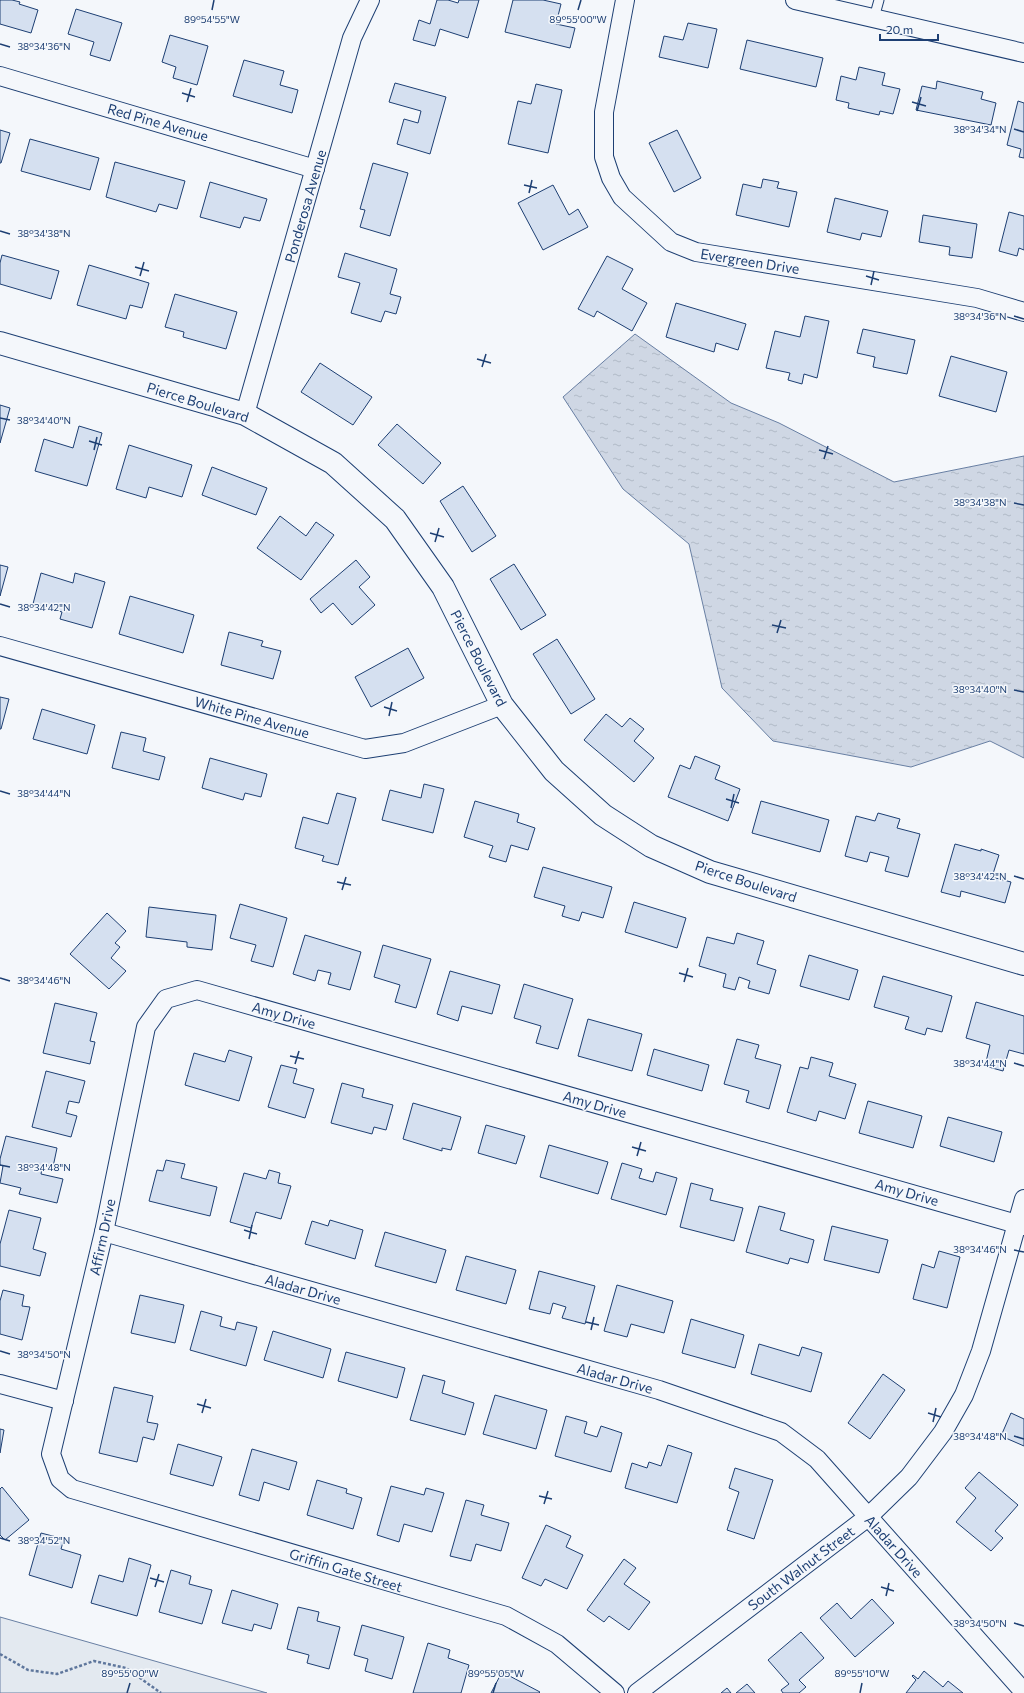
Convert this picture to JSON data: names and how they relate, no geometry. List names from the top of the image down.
{
  "streets": {
    "street": [
      "Red Pine Avenue",
      "Ponderosa Avenue",
      "Evergreen Drive",
      "Pierce Boulevard",
      "White Pine Avenue",
      "Amy Drive",
      "Affirm Drive",
      "Aladar Drive",
      "South Walnut Street",
      "Griffin Gate Street"
    ]
  },
  "crossings": [
    ["Red Pine Avenue", "Ponderosa Avenue"],
    ["Ponderosa Avenue", "Pierce Boulevard"],
    ["Pierce Boulevard", "White Pine Avenue"],
    ["Amy Drive", "Affirm Drive"],
    ["Amy Drive", "South Walnut Street"],
    ["Affirm Drive", "Aladar Drive"],
    ["Affirm Drive", "Griffin Gate Street"],
    ["Aladar Drive", "South Walnut Street"]
  ],
  "scale_bar": "20 m",
  "coordinates": [
    "89°54'55\"W",
    "89°55'00\"W",
    "38°34'36\"N",
    "38°34'34\"N",
    "38°34'38\"N",
    "38°34'40\"N",
    "38°34'42\"N",
    "38°34'44\"N",
    "38°34'46\"N",
    "38°34'48\"N",
    "38°34'50\"N",
    "38°34'52\"N",
    "89°55'05\"W",
    "89°55'10\"W"
  ]
}
